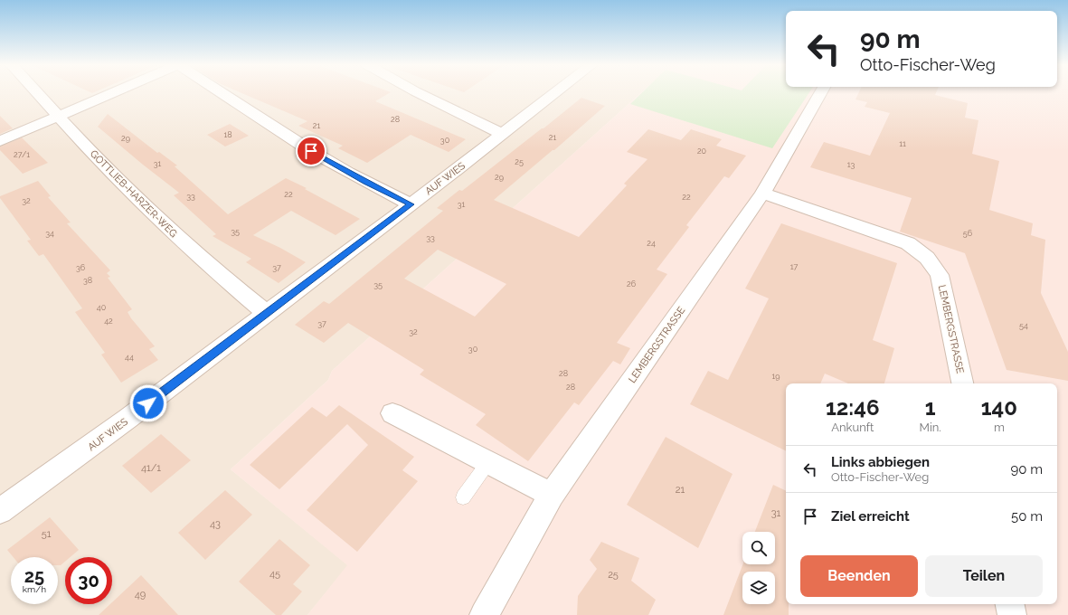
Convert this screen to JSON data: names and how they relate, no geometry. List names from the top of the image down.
{
  "streets": {
    "street": ["AUF WIES", "GOTTLIEB-HARZER-WEG", "LEMBERGSTRASSE"]
  },
  "crossings": [
    ["AUF WIES", "GOTTLIEB-HARZER-WEG"]
  ],
  "house_numbers": [
    "28",
    "21",
    "18",
    "21",
    "29",
    "30",
    "11",
    "20",
    "27/1",
    "25",
    "31",
    "13",
    "29",
    "22",
    "33",
    "22",
    "32",
    "31",
    "35",
    "34",
    "56",
    "33",
    "24",
    "17",
    "36",
    "37",
    "38",
    "26",
    "35",
    "40",
    "42",
    "37",
    "54",
    "32",
    "30",
    "44",
    "28",
    "19",
    "28",
    "41/1",
    "21",
    "31",
    "43",
    "51",
    "45",
    "25",
    "49"
  ],
  "page": {
    "turn": ["90 m", "Otto-Fischer-Weg"],
    "eta": [
      "12:46",
      "Ankunft",
      "1",
      "Min.",
      "140",
      "m"
    ],
    "list": [
      {
        "name": "Links abbiegen",
        "note": "Otto-Fischer-Weg",
        "value": "90 m"
      },
      {
        "name": "Ziel erreicht",
        "value": "50 m"
      }
    ],
    "buttons": ["Beenden", "Teilen"],
    "speed": "25 km/h",
    "limit": "30"
  }
}
